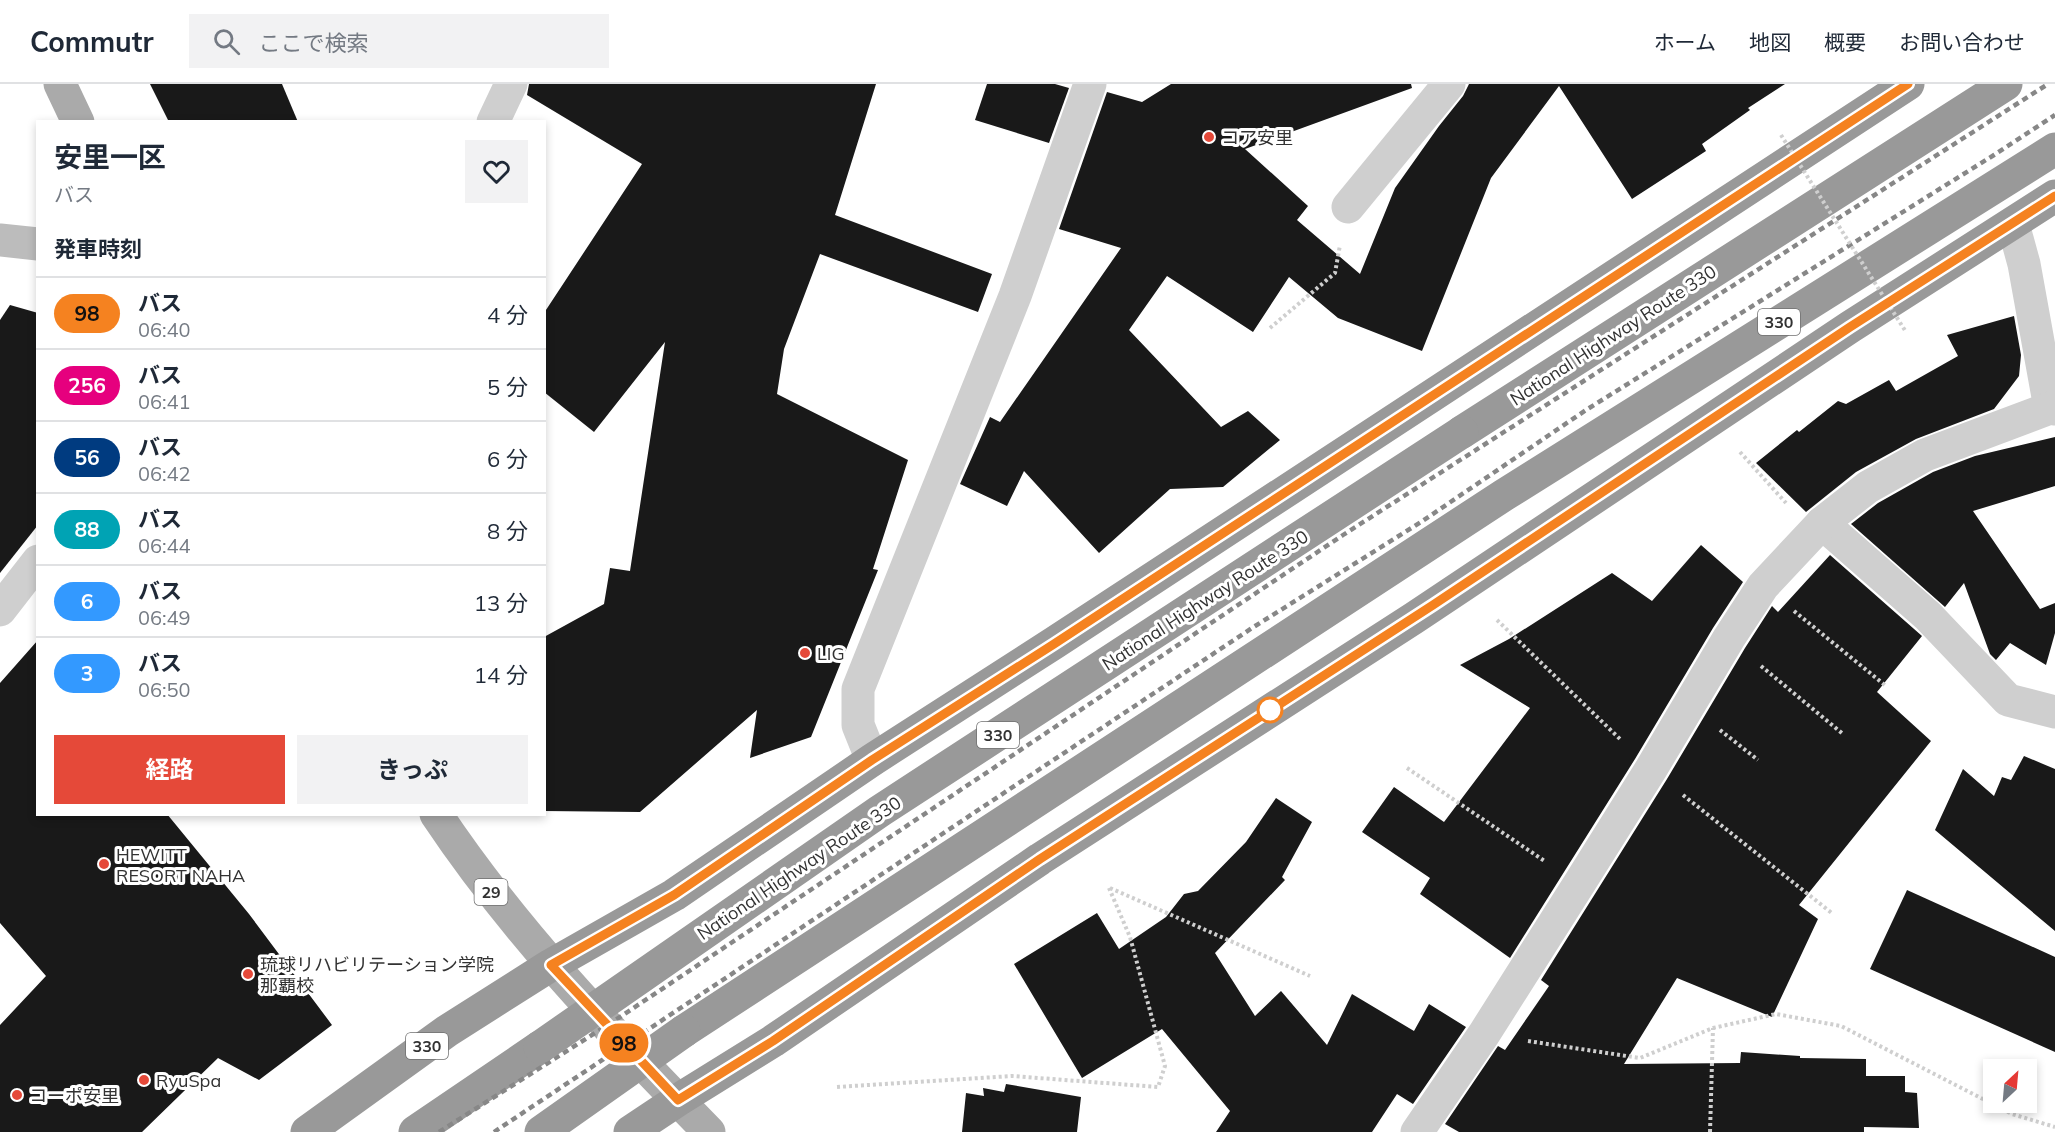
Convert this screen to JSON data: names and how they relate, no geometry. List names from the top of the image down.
{
  "streets": {
    "highway": ["330", "National Highway Route 330"],
    "main road": ["29"]
  },
  "crossings": [
    ["330", "29"]
  ],
  "places": [
    "コア安里",
    "LIG",
    "HEWITT RESORT NAHA",
    "琉球リハビリテーション学院 那覇校",
    "RyuSpa",
    "コーポ安里"
  ],
  "lines": ["bus line 98"],
  "north": "top right",
  "page": {
    "header": "Commutr",
    "search": "ここで検索",
    "nav": [
      "ホーム",
      "地図",
      "概要",
      "お問い合わせ"
    ],
    "on_map": "98",
    "heading": [
      ["安里一区", "バス"],
      "発車時刻"
    ],
    "list": [
      {
        "mark": "98",
        "name": "バス",
        "note": "06:40",
        "value": "4 分"
      },
      {
        "mark": "256",
        "name": "バス",
        "note": "06:41",
        "value": "5 分"
      },
      {
        "mark": "56",
        "name": "バス",
        "note": "06:42",
        "value": "6 分"
      },
      {
        "mark": "88",
        "name": "バス",
        "note": "06:44",
        "value": "8 分"
      },
      {
        "mark": "6",
        "name": "バス",
        "note": "06:49",
        "value": "13 分"
      },
      {
        "mark": "3",
        "name": "バス",
        "note": "06:50",
        "value": "14 分"
      }
    ],
    "buttons": ["経路", "きっぷ"]
  }
}
